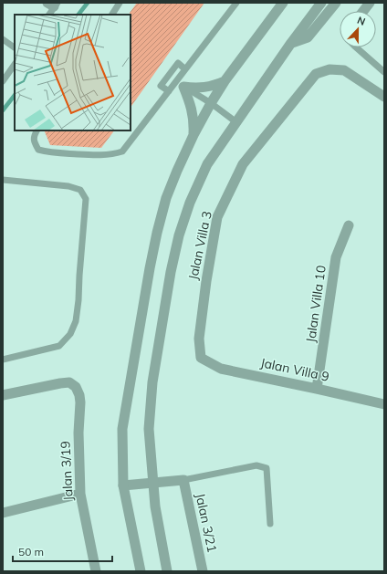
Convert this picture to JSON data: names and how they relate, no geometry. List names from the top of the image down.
{
  "streets": {
    "street": [
      "Jalan Villa 3",
      "Jalan Villa 10",
      "Jalan Villa 9",
      "Jalan 3/19",
      "Jalan 3/21"
    ]
  },
  "crossings": [
    ["Jalan Villa 3", "Jalan Villa 9"],
    ["Jalan Villa 10", "Jalan Villa 9"]
  ],
  "scale_bar": "50 m",
  "north": "top"
}
